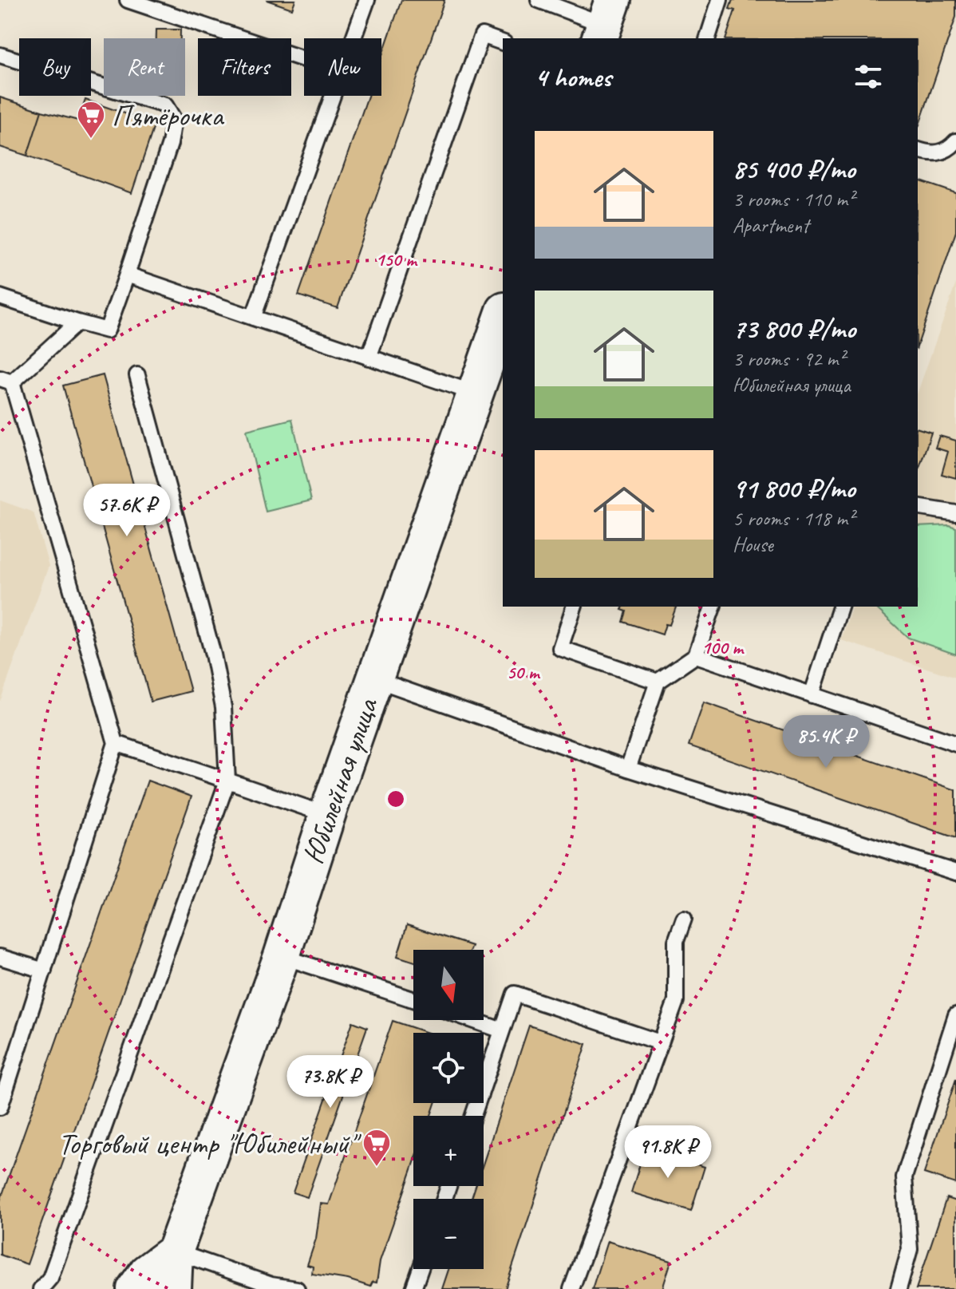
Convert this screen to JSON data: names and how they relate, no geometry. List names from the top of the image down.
{
  "streets": {
    "street": ["Юбилейная улица"]
  },
  "places": {
    "supermarket": ["Пятёрочка", "Торговый центр \"Юбилейный\""]
  },
  "north": "bottom",
  "page": {
    "chip": [
      "Buy",
      "Rent",
      "Filters",
      "New"
    ],
    "heading": "4 homes",
    "list": [
      {
        "name": "85 400 ₽/mo",
        "note": "3 rooms · 110 m² · Apartment"
      },
      {
        "name": "73 800 ₽/mo",
        "note": "3 rooms · 92 m² · Юбилейная улица"
      },
      {
        "name": "91 800 ₽/mo",
        "note": "5 rooms · 118 m² · House"
      }
    ],
    "price": [
      "57.6K ₽",
      "85.4K ₽",
      "73.8K ₽",
      "91.8K ₽"
    ],
    "map_buttons": ["+", "−"]
  },
  "rings": ["150 m", "100 m", "50 m"]
}
